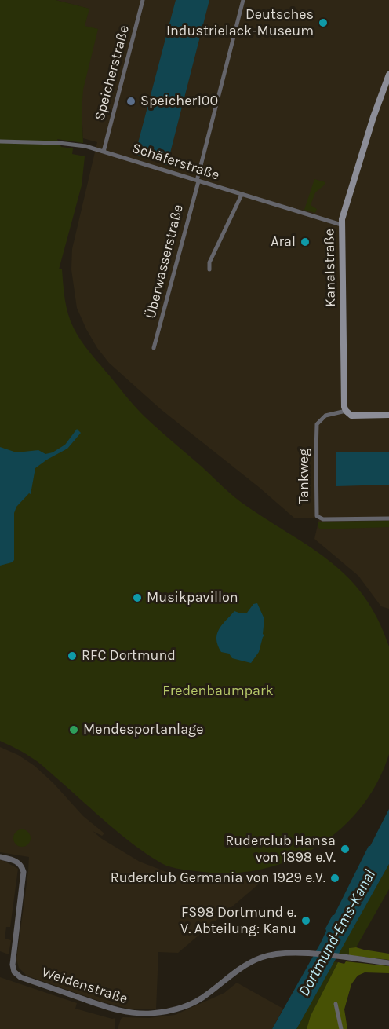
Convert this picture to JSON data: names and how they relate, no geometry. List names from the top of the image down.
{
  "streets": {
    "main road": ["Kanalstraße"],
    "street": [
      "Speicherstraße",
      "Schäferstraße",
      "Überwasserstraße",
      "Tankweg",
      "Weidenstraße"
    ]
  },
  "crossings": [
    ["Speicherstraße", "Schäferstraße"],
    ["Schäferstraße", "Überwasserstraße"],
    ["Schäferstraße", "Kanalstraße"],
    ["Kanalstraße", "Tankweg"]
  ],
  "water": ["Dortmund-Ems-Kanal"],
  "parks": ["Fredenbaumpark"],
  "places": [
    "Deutsches Industrielack-Museum",
    "Speicher100",
    "Aral",
    "Musikpavillon",
    "RFC Dortmund",
    "Mendesportanlage",
    "Ruderclub Hansa von 1898 e.V.",
    "Ruderclub Germania von 1929 e.V.",
    "FS98 Dortmund e. V. Abteilung: Kanu"
  ]
}
